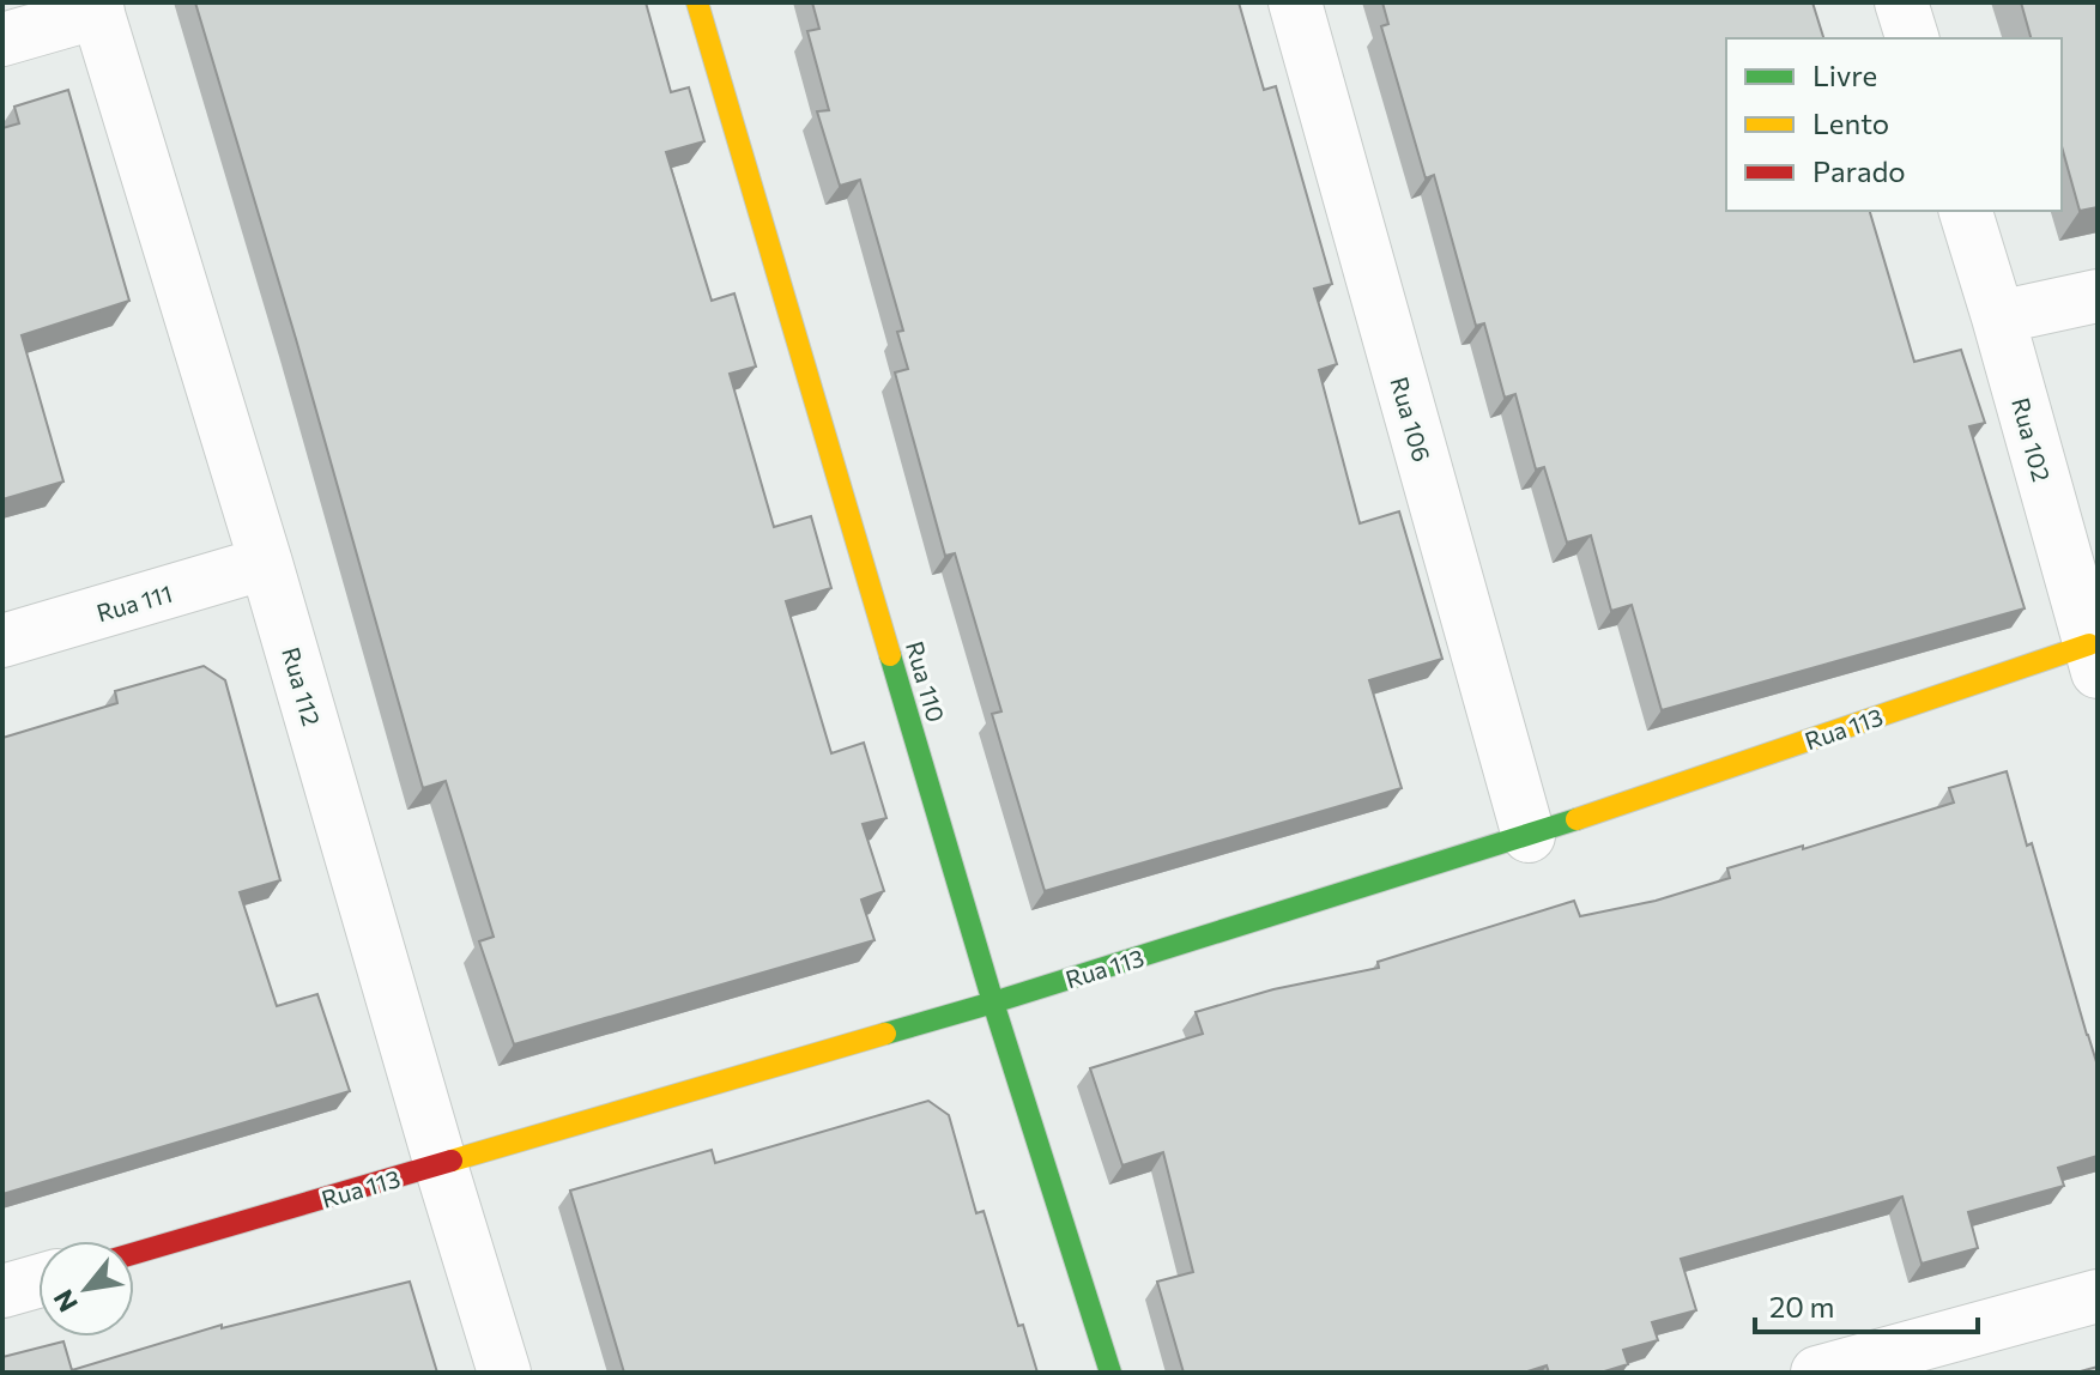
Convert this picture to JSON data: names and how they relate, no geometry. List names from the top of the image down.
{
  "streets": {
    "street": [
      "Rua 106",
      "Rua 102",
      "Rua 111",
      "Rua 110",
      "Rua 112",
      "Rua 113"
    ]
  },
  "crossings": [
    ["Rua 106", "Rua 113"],
    ["Rua 102", "Rua 113"],
    ["Rua 111", "Rua 112"],
    ["Rua 110", "Rua 113"],
    ["Rua 112", "Rua 113"]
  ],
  "legend": ["Livre", "Lento", "Parado"],
  "scale_bar": "20 m",
  "north": "bottom left"
}
